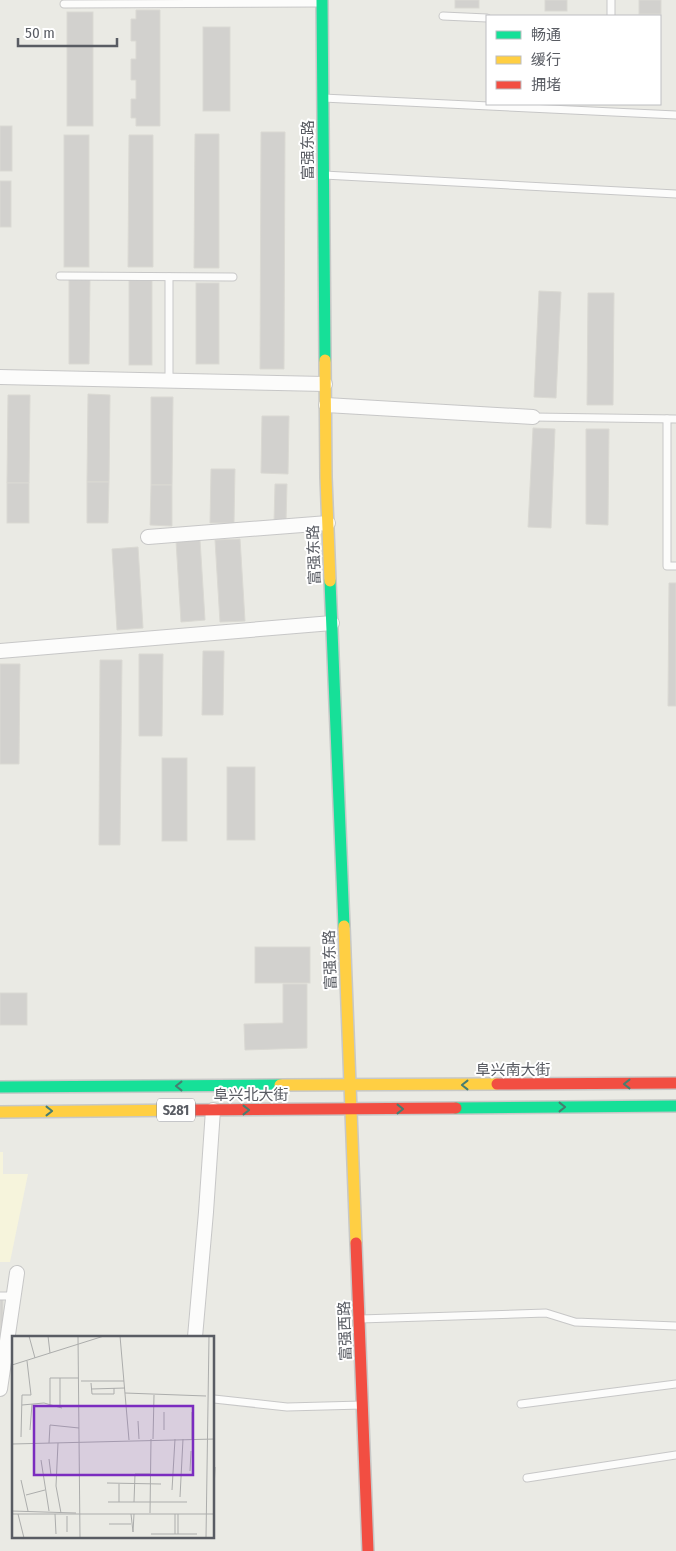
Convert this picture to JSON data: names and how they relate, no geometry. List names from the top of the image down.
{
  "streets": {
    "street": [
      "富强东路",
      "阜兴南大街",
      "阜兴北大街",
      "S281",
      "富强西路"
    ]
  },
  "crossings": [
    ["富强东路", "阜兴南大街"],
    ["富强东路", "阜兴北大街"],
    ["富强东路", "S281"],
    ["富强东路", "富强西路"],
    ["阜兴南大街", "阜兴北大街"],
    ["阜兴北大街", "S281"],
    ["阜兴北大街", "富强西路"],
    ["S281", "富强西路"]
  ],
  "legend": ["畅通", "缓行", "拥堵"],
  "scale_bar": "50 m"
}
